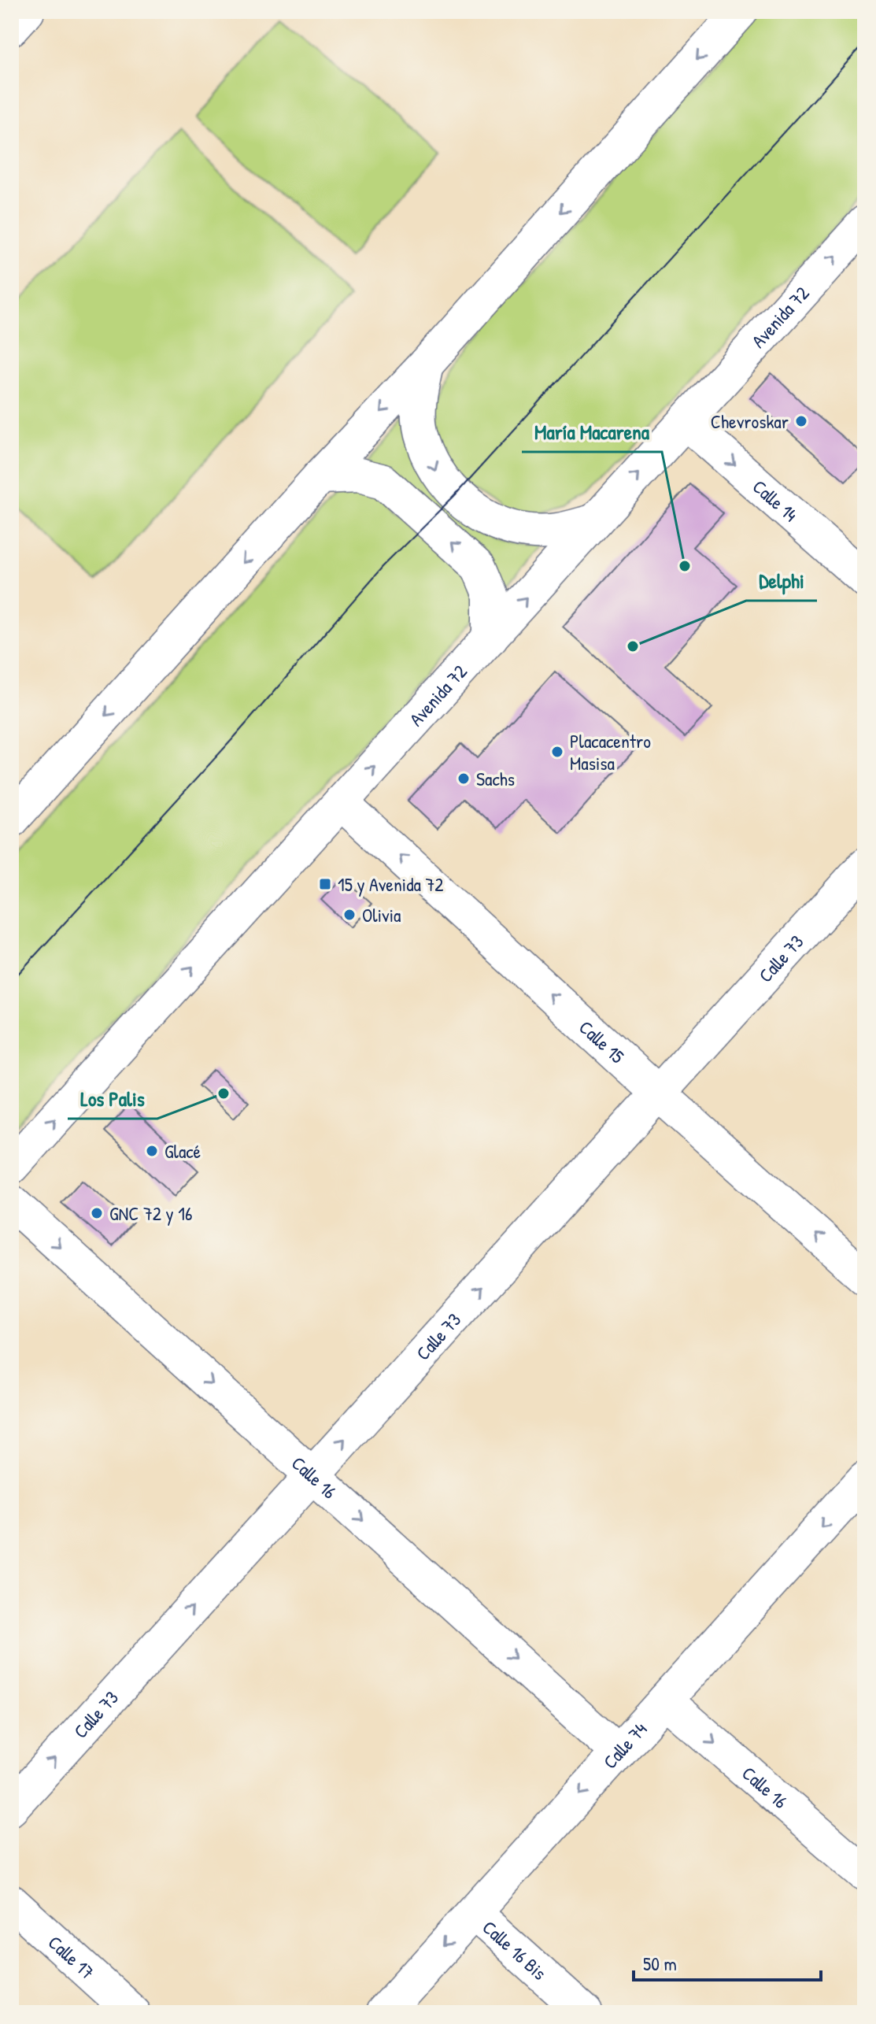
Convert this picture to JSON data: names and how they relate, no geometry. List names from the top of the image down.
{
  "streets": {
    "main road": [
      "Avenida 72",
      "Calle 14",
      "Calle 73",
      "Calle 15",
      "Calle 16",
      "Calle 74",
      "Calle 16 Bis",
      "Calle 17"
    ]
  },
  "crossings": [
    ["Avenida 72", "Calle 14"],
    ["Avenida 72", "Calle 15"],
    ["Calle 73", "Calle 15"],
    ["Calle 73", "Calle 16"],
    ["Calle 16", "Calle 74"],
    ["Calle 74", "Calle 16 Bis"]
  ],
  "one_way": [
    "Calle 14",
    "Calle 73",
    "Calle 15",
    "Calle 16",
    "Calle 74"
  ],
  "places": {
    "other": [
      "Chevroskar",
      "María Macarena",
      "Delphi",
      "Placacentro Masisa",
      "Sachs",
      "Olivia",
      "Los Palis",
      "Glacé",
      "GNC 72 y 16"
    ],
    "transit": ["15 y Avenida 72"]
  },
  "scale_bar": "50 m"
}
